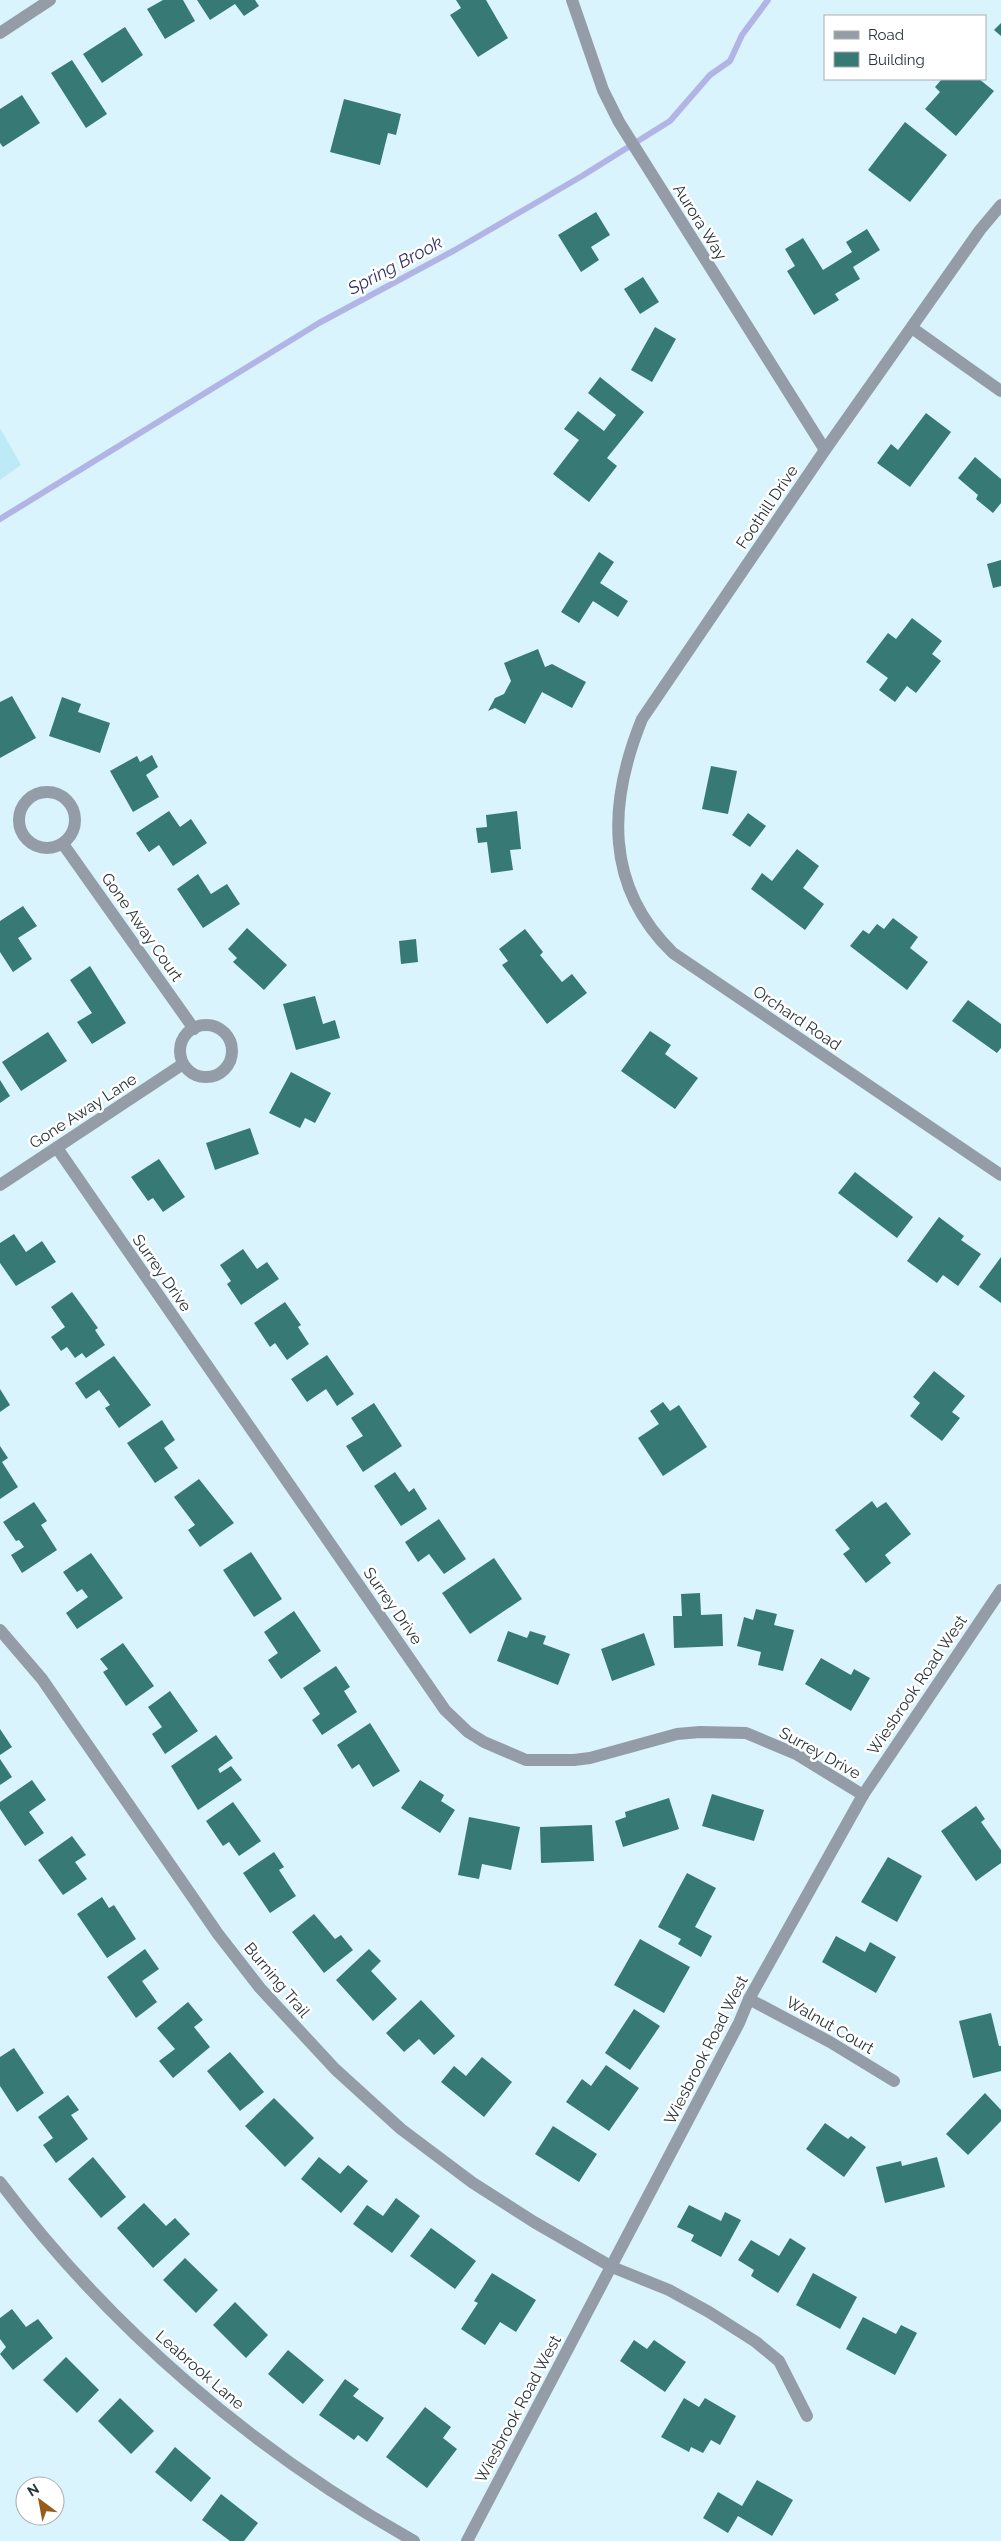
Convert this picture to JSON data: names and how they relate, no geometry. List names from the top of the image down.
{
  "streets": {
    "street": [
      "Aurora Way",
      "Foothill Drive",
      "Gone Away Court",
      "Orchard Road",
      "Gone Away Lane",
      "Surrey Drive",
      "Wiesbrook Road West",
      "Burning Trail",
      "Walnut Court",
      "Leabrook Lane"
    ]
  },
  "crossings": [
    ["Aurora Way", "Foothill Drive"],
    ["Foothill Drive", "Orchard Road"],
    ["Gone Away Court", "Gone Away Lane"],
    ["Gone Away Lane", "Surrey Drive"],
    ["Surrey Drive", "Wiesbrook Road West"],
    ["Wiesbrook Road West", "Burning Trail"],
    ["Wiesbrook Road West", "Walnut Court"]
  ],
  "water": ["Spring Brook"],
  "legend": ["Road", "Building"],
  "north": "top left"
}
